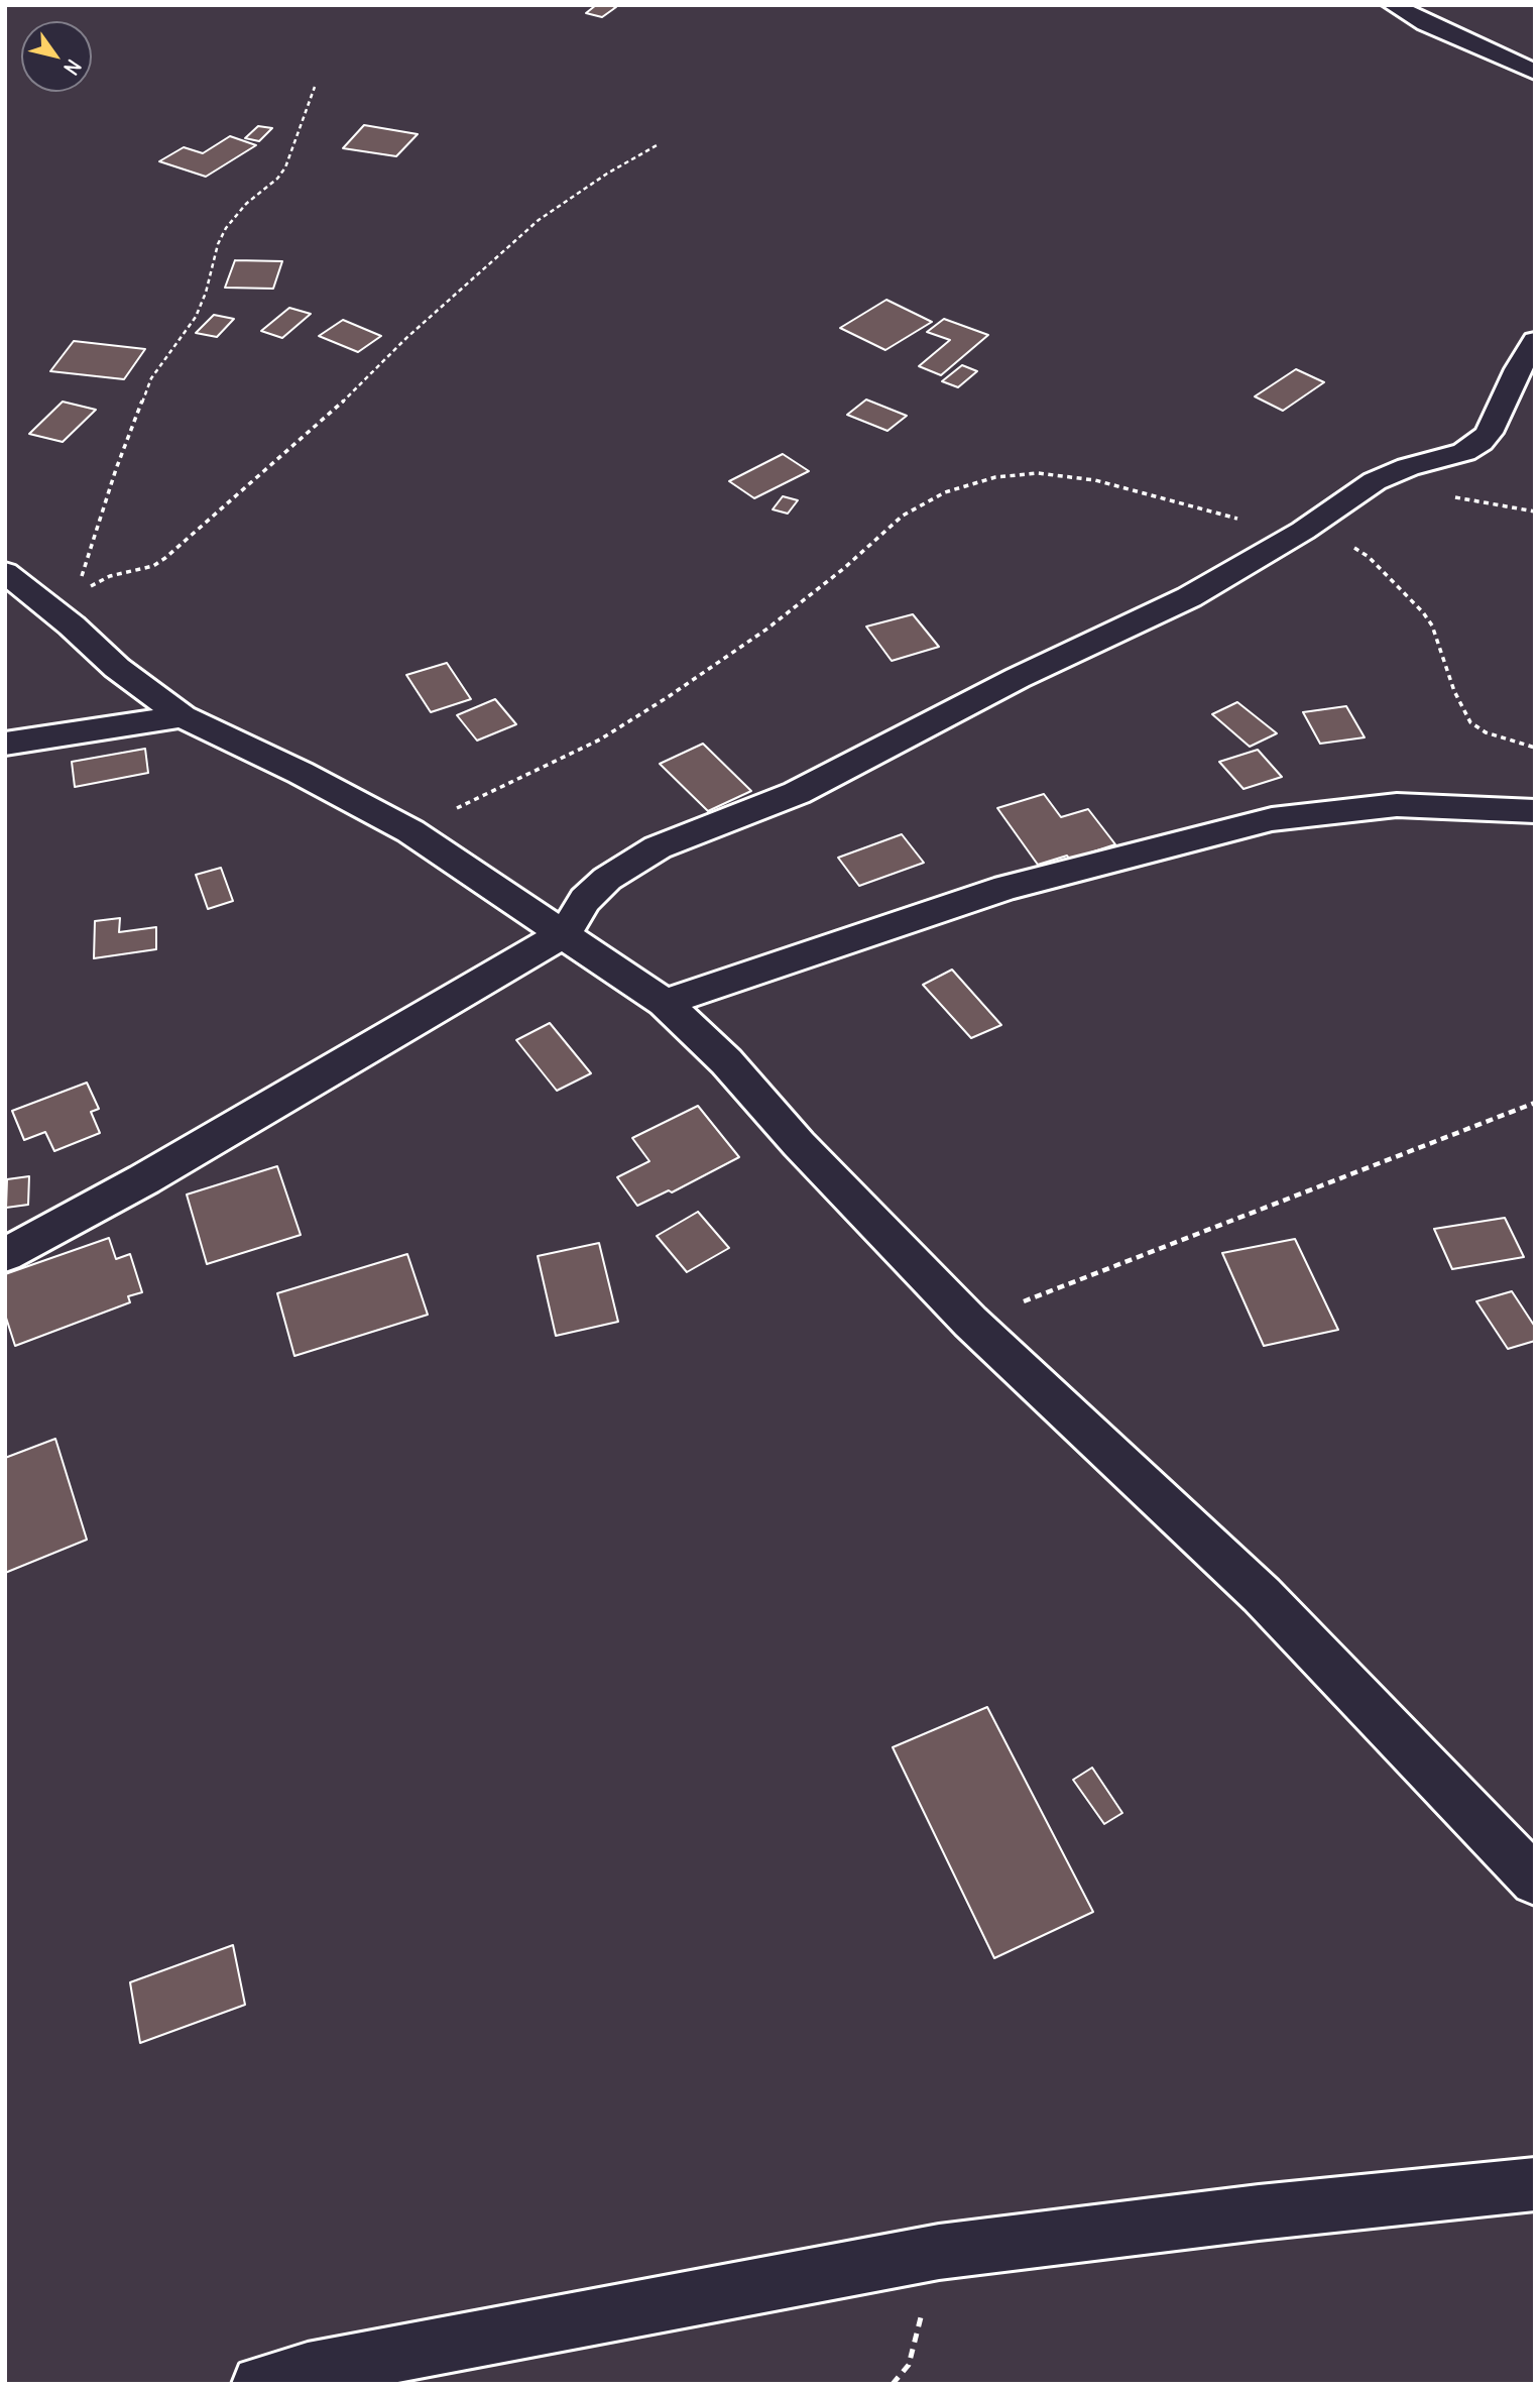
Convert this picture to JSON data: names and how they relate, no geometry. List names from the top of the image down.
{
  "north": "bottom right"
}
